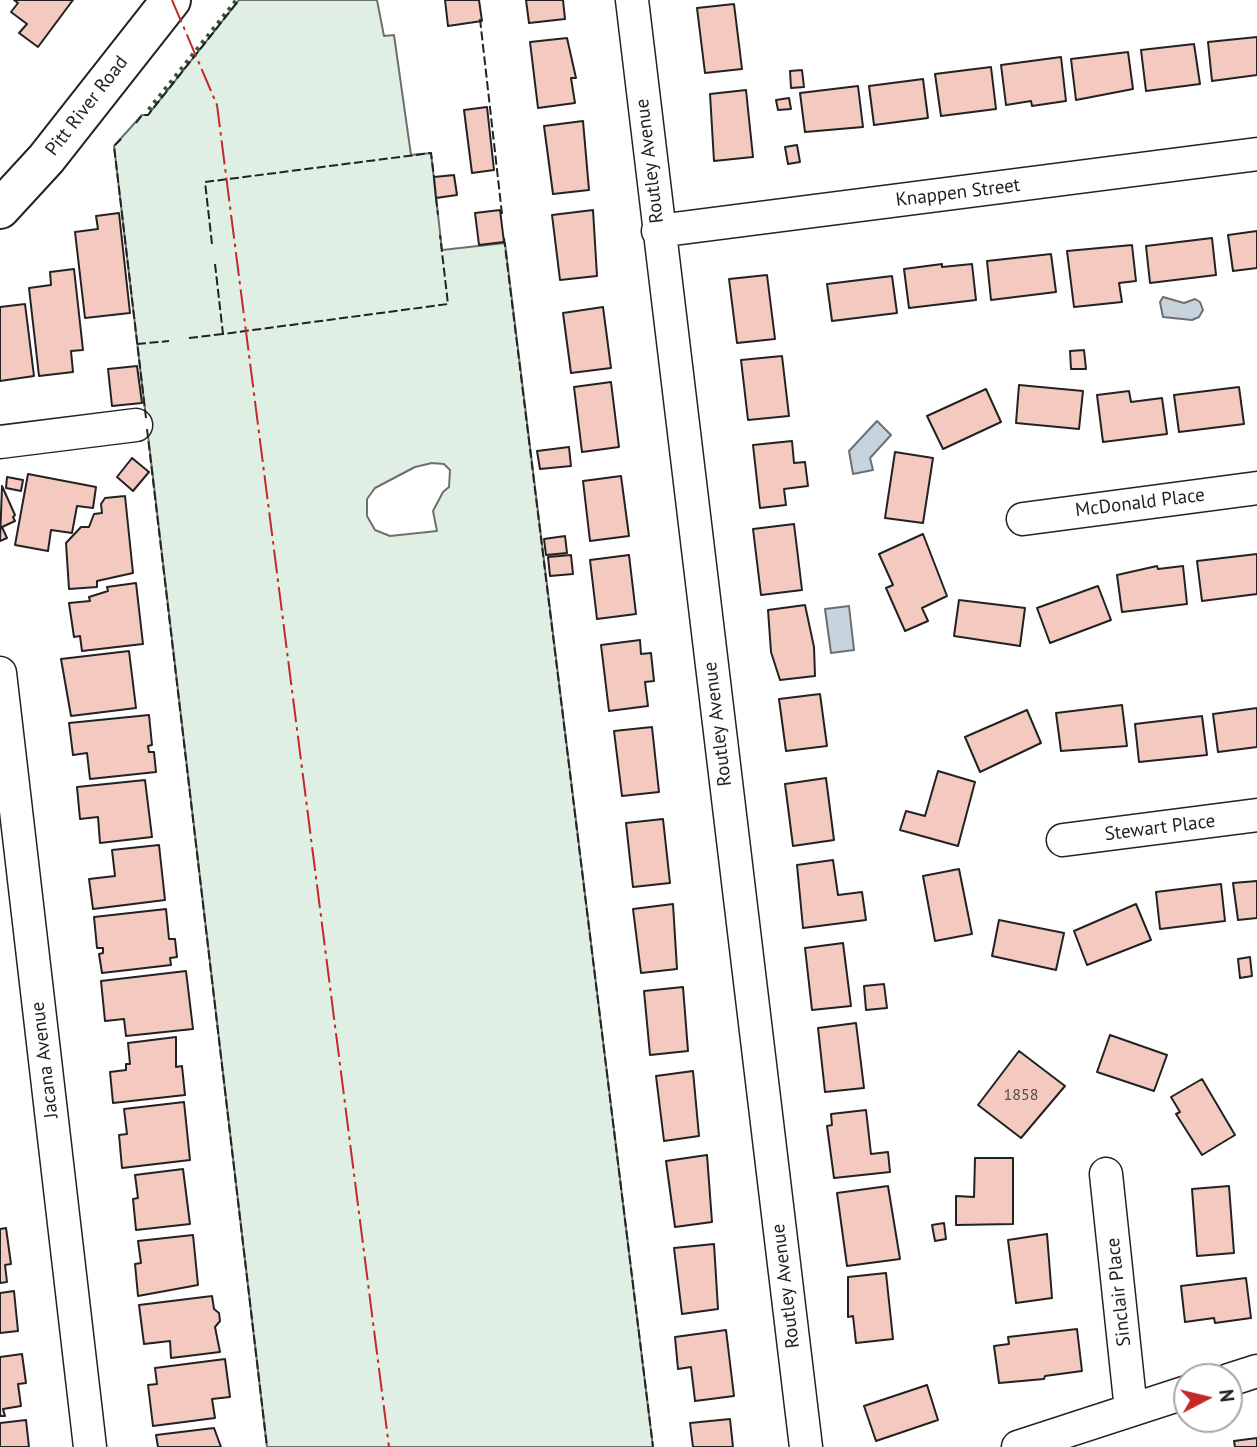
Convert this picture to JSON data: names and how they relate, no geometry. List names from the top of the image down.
{
  "streets": {
    "main road": ["Pitt River Road"],
    "street": [
      "Routley Avenue",
      "Knappen Street",
      "McDonald Place",
      "Stewart Place",
      "Jacana Avenue",
      "Sinclair Place"
    ]
  },
  "crossings": [
    ["Routley Avenue", "Knappen Street"]
  ],
  "house_numbers": ["1858"],
  "north": "right"
}
